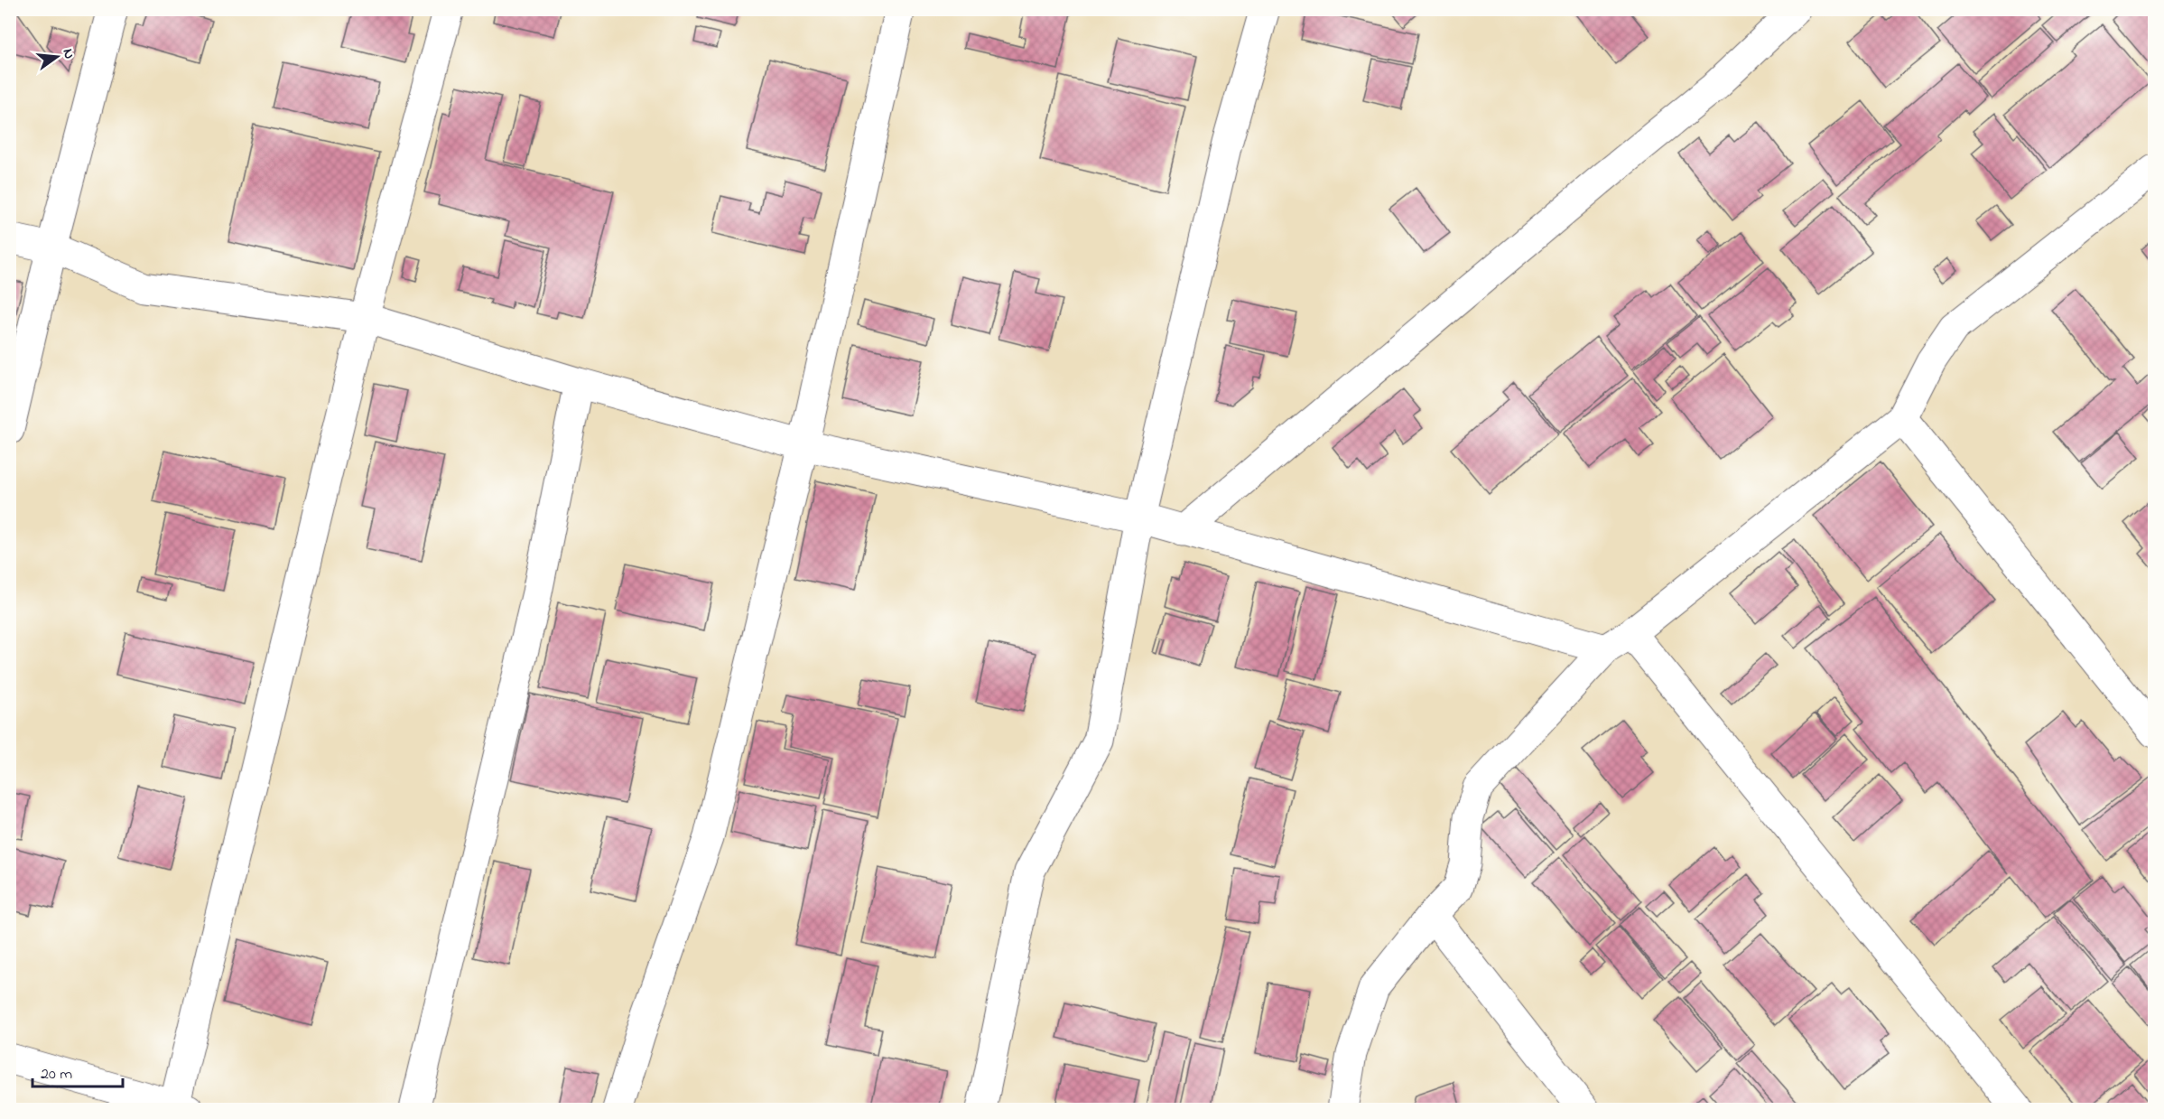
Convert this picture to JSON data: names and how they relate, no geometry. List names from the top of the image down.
{
  "scale_bar": "20 m",
  "north": "right"
}
